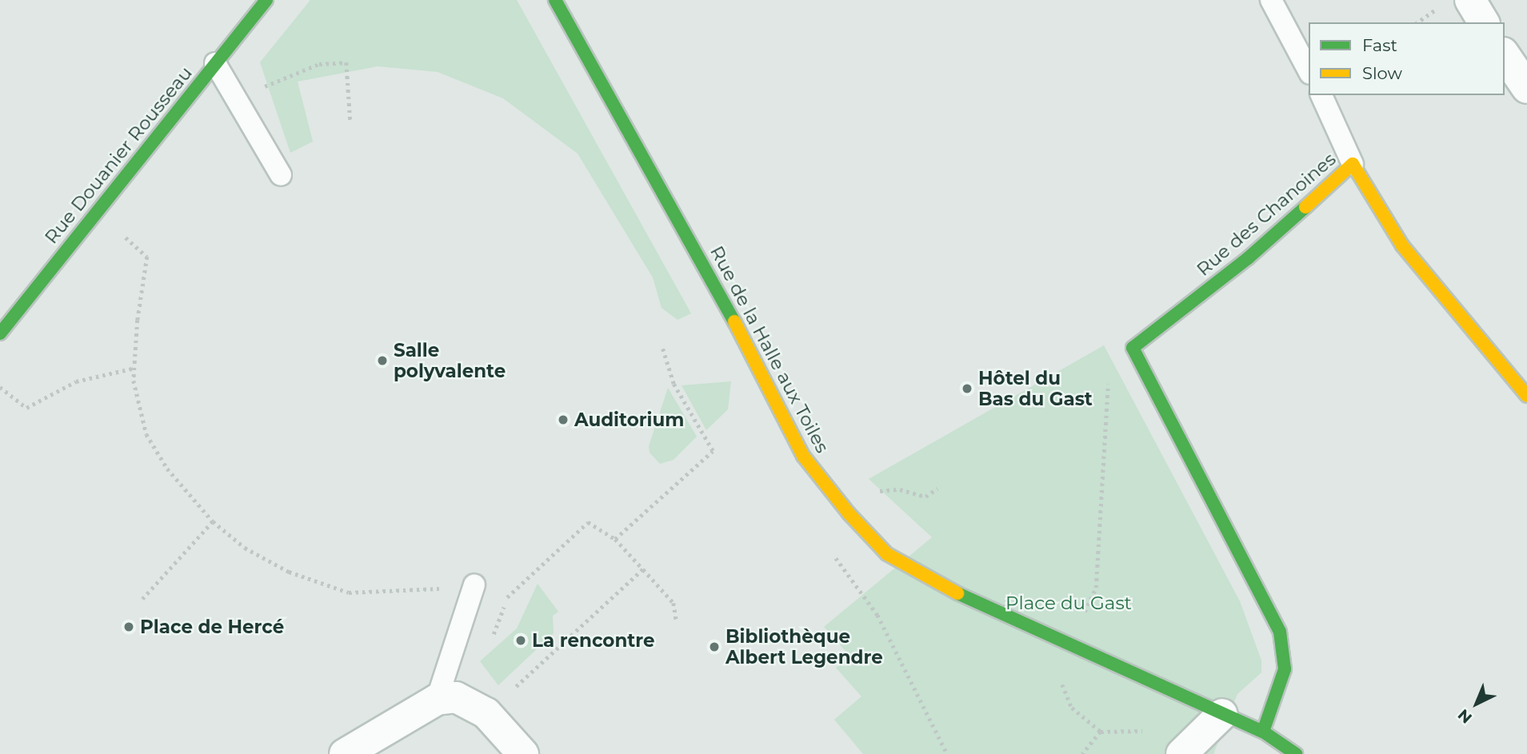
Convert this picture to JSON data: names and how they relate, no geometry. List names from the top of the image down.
{
  "streets": {
    "street": ["Rue Douanier Rousseau", "Rue des Chanoines", "Rue de la Halle aux Toiles"]
  },
  "crossings": [
    ["Rue des Chanoines", "Rue de la Halle aux Toiles"]
  ],
  "parks": ["Place du Gast"],
  "places": [
    "Salle polyvalente",
    "Hôtel du Bas du Gast",
    "Auditorium",
    "Place de Hercé",
    "La rencontre",
    "Bibliothèque Albert Legendre"
  ],
  "legend": ["Fast", "Slow"],
  "north": "bottom left"
}
